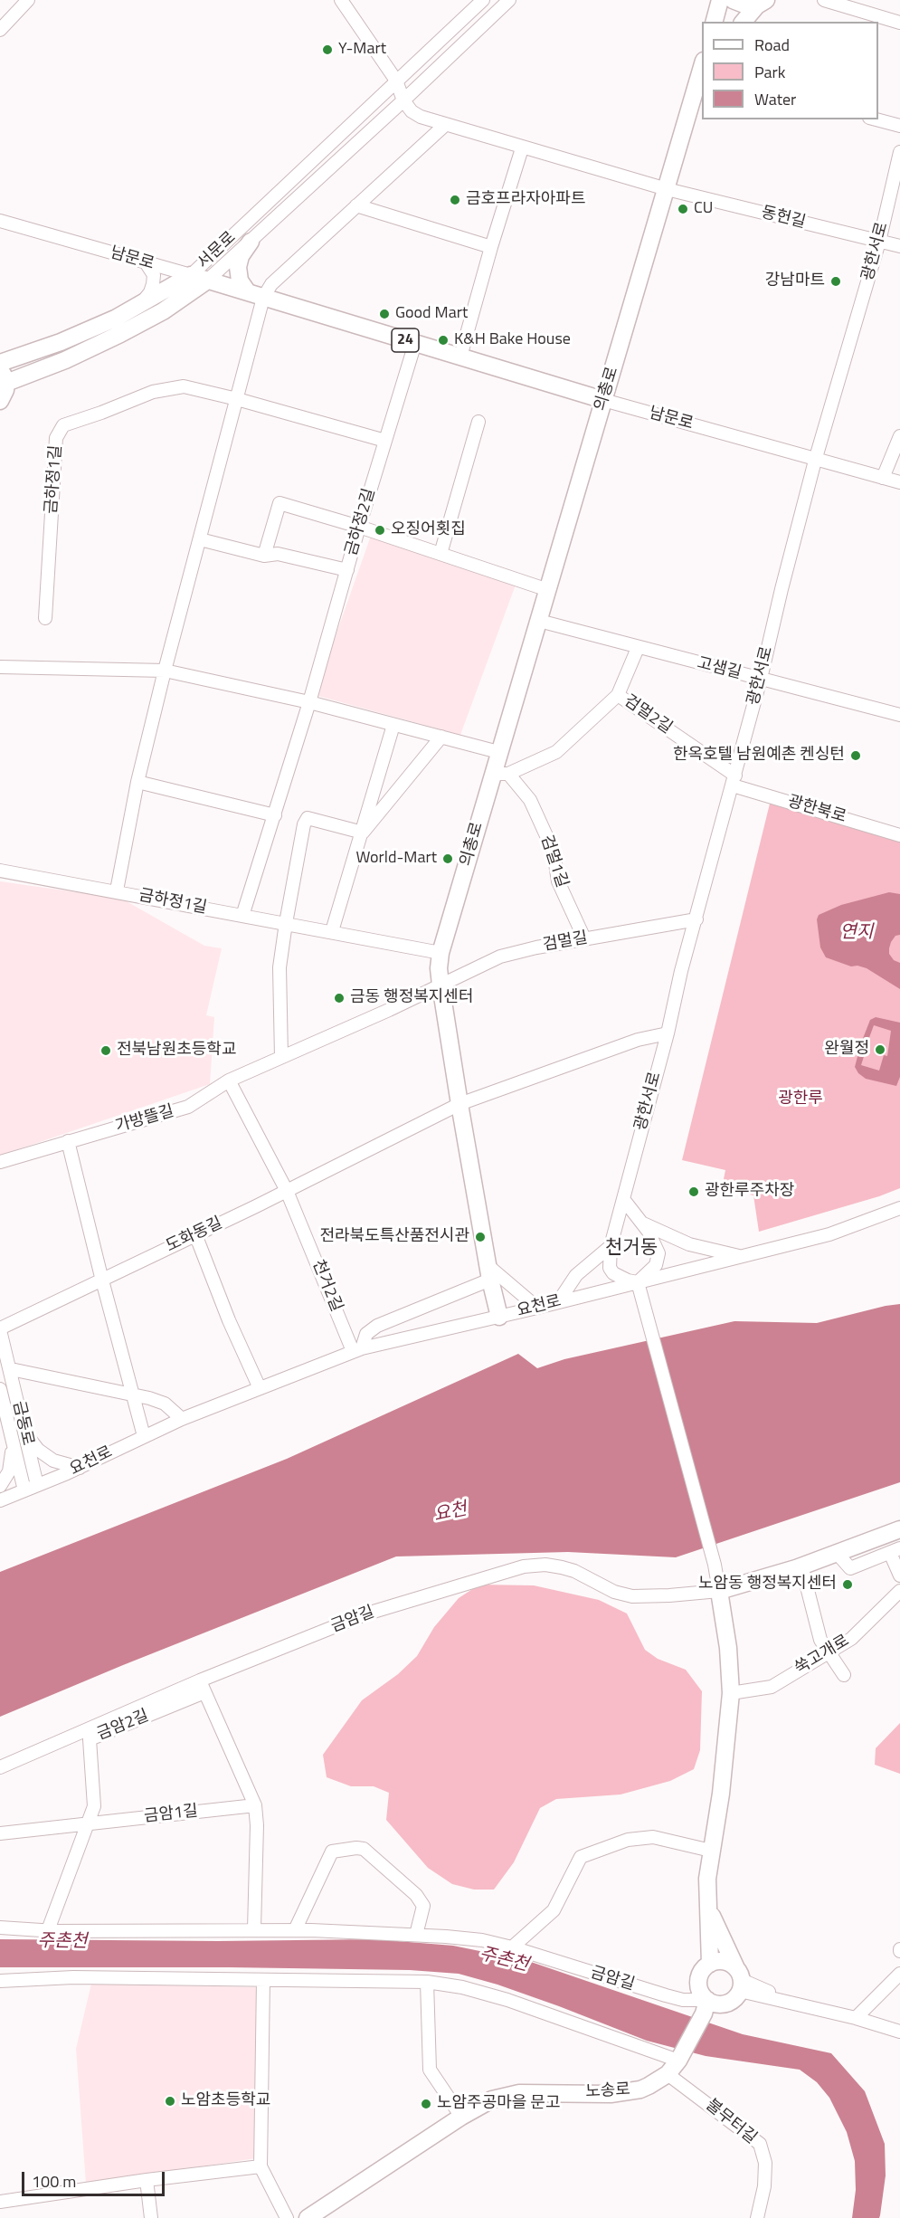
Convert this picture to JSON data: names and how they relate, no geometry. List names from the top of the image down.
{
  "streets": {
    "main road": [
      "서문로",
      "남문로",
      "24",
      "의총로",
      "노송로"
    ],
    "street": [
      "동헌길",
      "광한서로",
      "금하정1길",
      "금하정2길",
      "고샘길",
      "검멀2길",
      "광한북로",
      "검멀1길",
      "검멀길",
      "가방뜰길",
      "도화동길",
      "천거2길",
      "요천로",
      "금동로",
      "금암길",
      "쑥고개로",
      "금암2길",
      "금암1길",
      "불무터길"
    ]
  },
  "crossings": [
    ["동헌길", "광한서로"],
    ["동헌길", "의총로"],
    ["서문로", "남문로"],
    ["광한서로", "남문로"],
    ["광한서로", "고샘길"],
    ["광한서로", "검멀2길"],
    ["광한서로", "광한북로"],
    ["광한서로", "검멀길"],
    ["광한서로", "요천로"],
    ["남문로", "의총로"],
    ["남문로", "금하정1길"],
    ["남문로", "금하정2길"],
    ["의총로", "고샘길"],
    ["의총로", "검멀2길"],
    ["의총로", "검멀1길"],
    ["의총로", "검멀길"],
    ["의총로", "가방뜰길"],
    ["의총로", "도화동길"],
    ["의총로", "요천로"],
    ["금하정1길", "금하정2길"],
    ["검멀2길", "광한북로"],
    ["검멀2길", "검멀1길"],
    ["검멀1길", "검멀길"],
    ["검멀길", "가방뜰길"],
    ["도화동길", "천거2길"],
    ["도화동길", "금동로"],
    ["천거2길", "요천로"],
    ["요천로", "금동로"],
    ["금암길", "금암2길"],
    ["금암길", "노송로"],
    ["금암2길", "금암1길"],
    ["노송로", "불무터길"]
  ],
  "districts": ["천거동"],
  "water": ["연지", "요천", "주촌천"],
  "parks": ["광한루"],
  "places": [
    "Y-Mart",
    "금호프라자아파트",
    "CU",
    "강남마트",
    "Good Mart",
    "K&H Bake House",
    "오징어횟집",
    "한옥호텔 남원예촌 켄싱턴",
    "World-Mart",
    "금동 행정복지센터",
    "완월정",
    "전북남원초등학교",
    "광한루주차장",
    "전라북도특산품전시관",
    "노암동 행정복지센터",
    "노암초등학교",
    "노암주공마을 문고"
  ],
  "legend": ["Road", "Park", "Water"],
  "scale_bar": "100 m"
}
